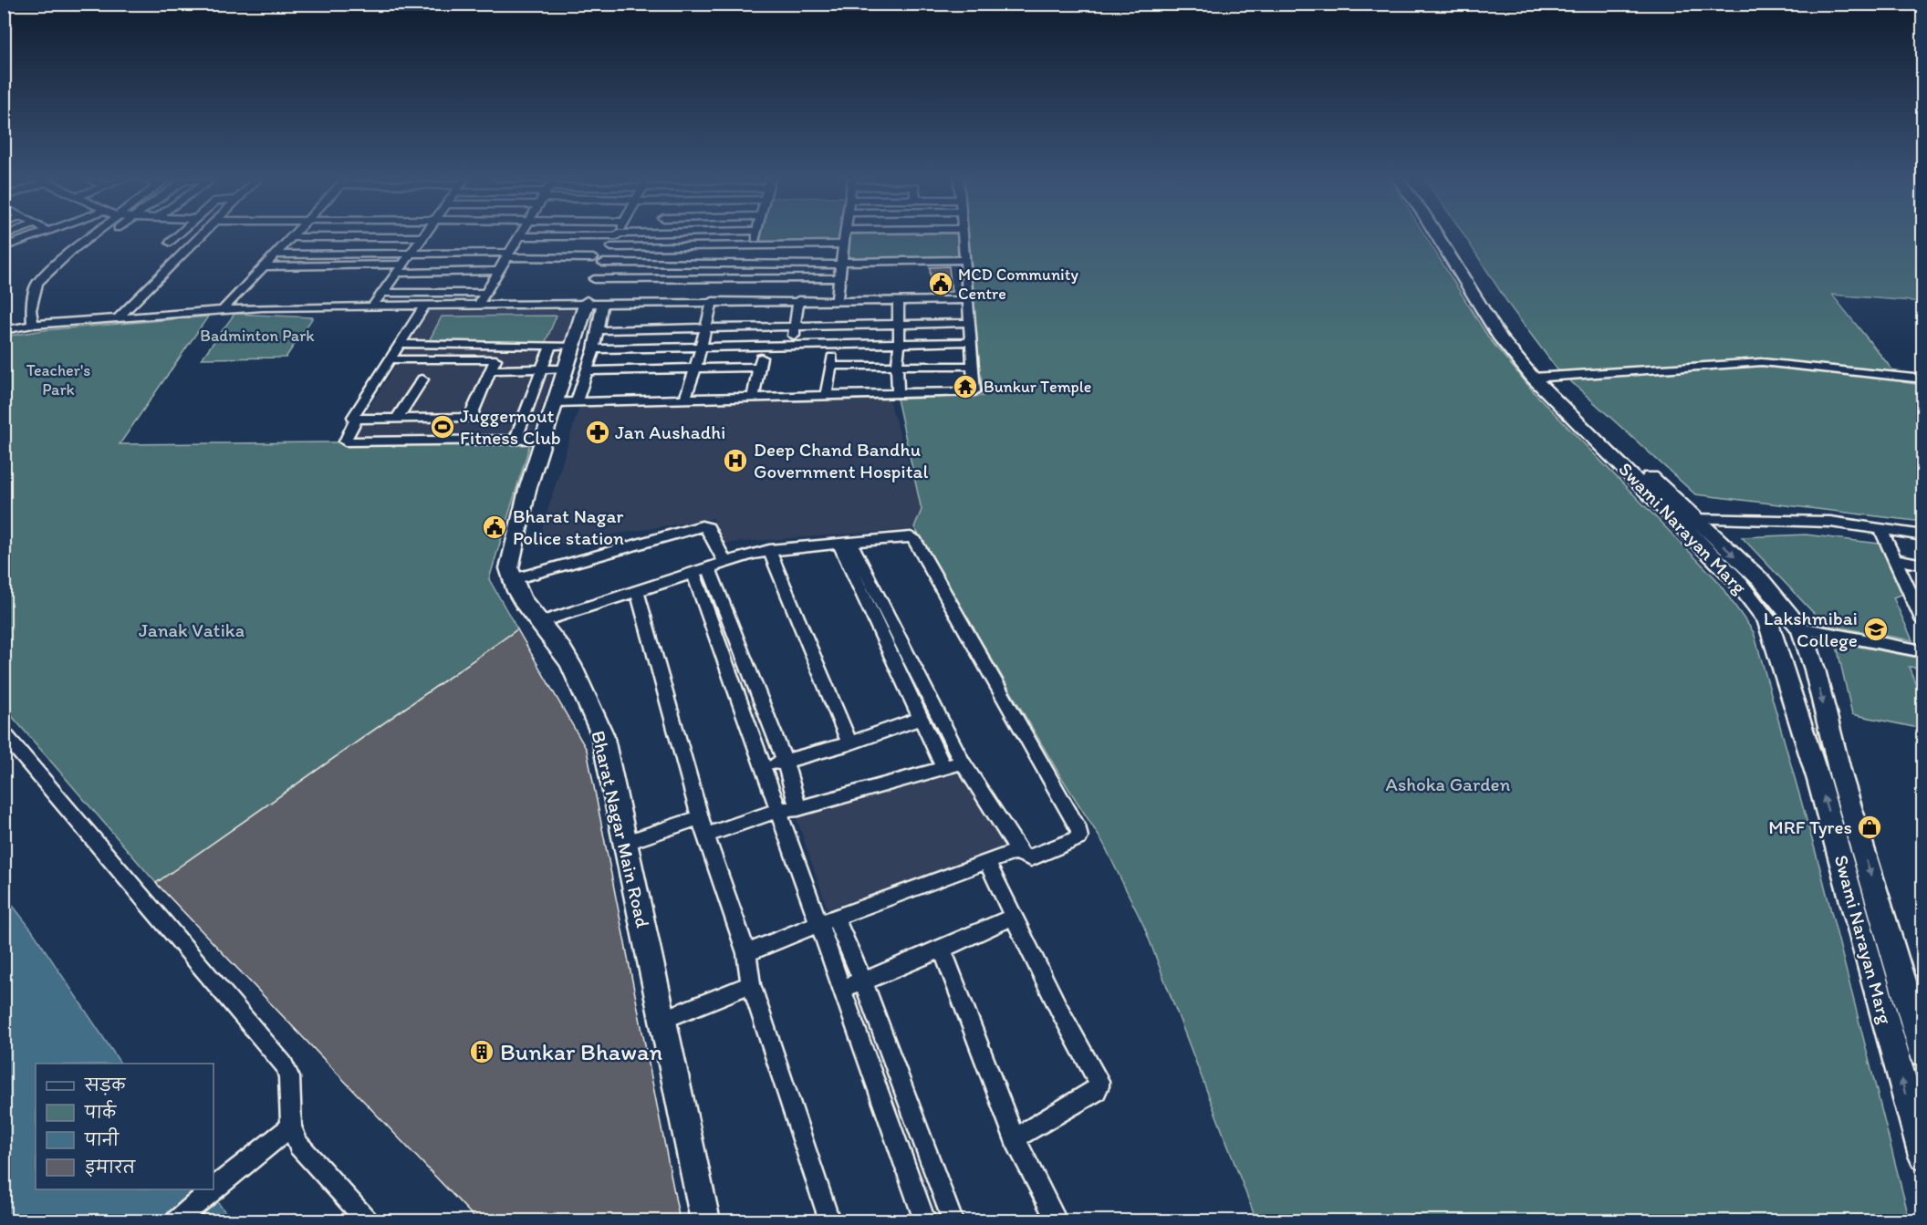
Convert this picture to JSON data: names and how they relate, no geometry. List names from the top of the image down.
{
  "streets": {
    "main road": ["Swami Narayan Marg", "Bharat Nagar Main Road"]
  },
  "parks": [
    "Badminton Park",
    "Teacher's Park",
    "Janak Vatika",
    "Ashoka Garden"
  ],
  "places": {
    "public building": ["MCD Community Centre", "Bharat Nagar Police station"],
    "temple": ["Bunkur Temple"],
    "sports": ["Juggernout Fitness Club"],
    "pharmacy": ["Jan Aushadhi"],
    "hospital": ["Deep Chand Bandhu Government Hospital"],
    "school or university": ["Lakshmibai College"],
    "shop": ["MRF Tyres"],
    "building": ["Bunkar Bhawan"]
  },
  "legend": [
    "सड़क",
    "पार्क",
    "पानी",
    "इमारत"
  ]
}
